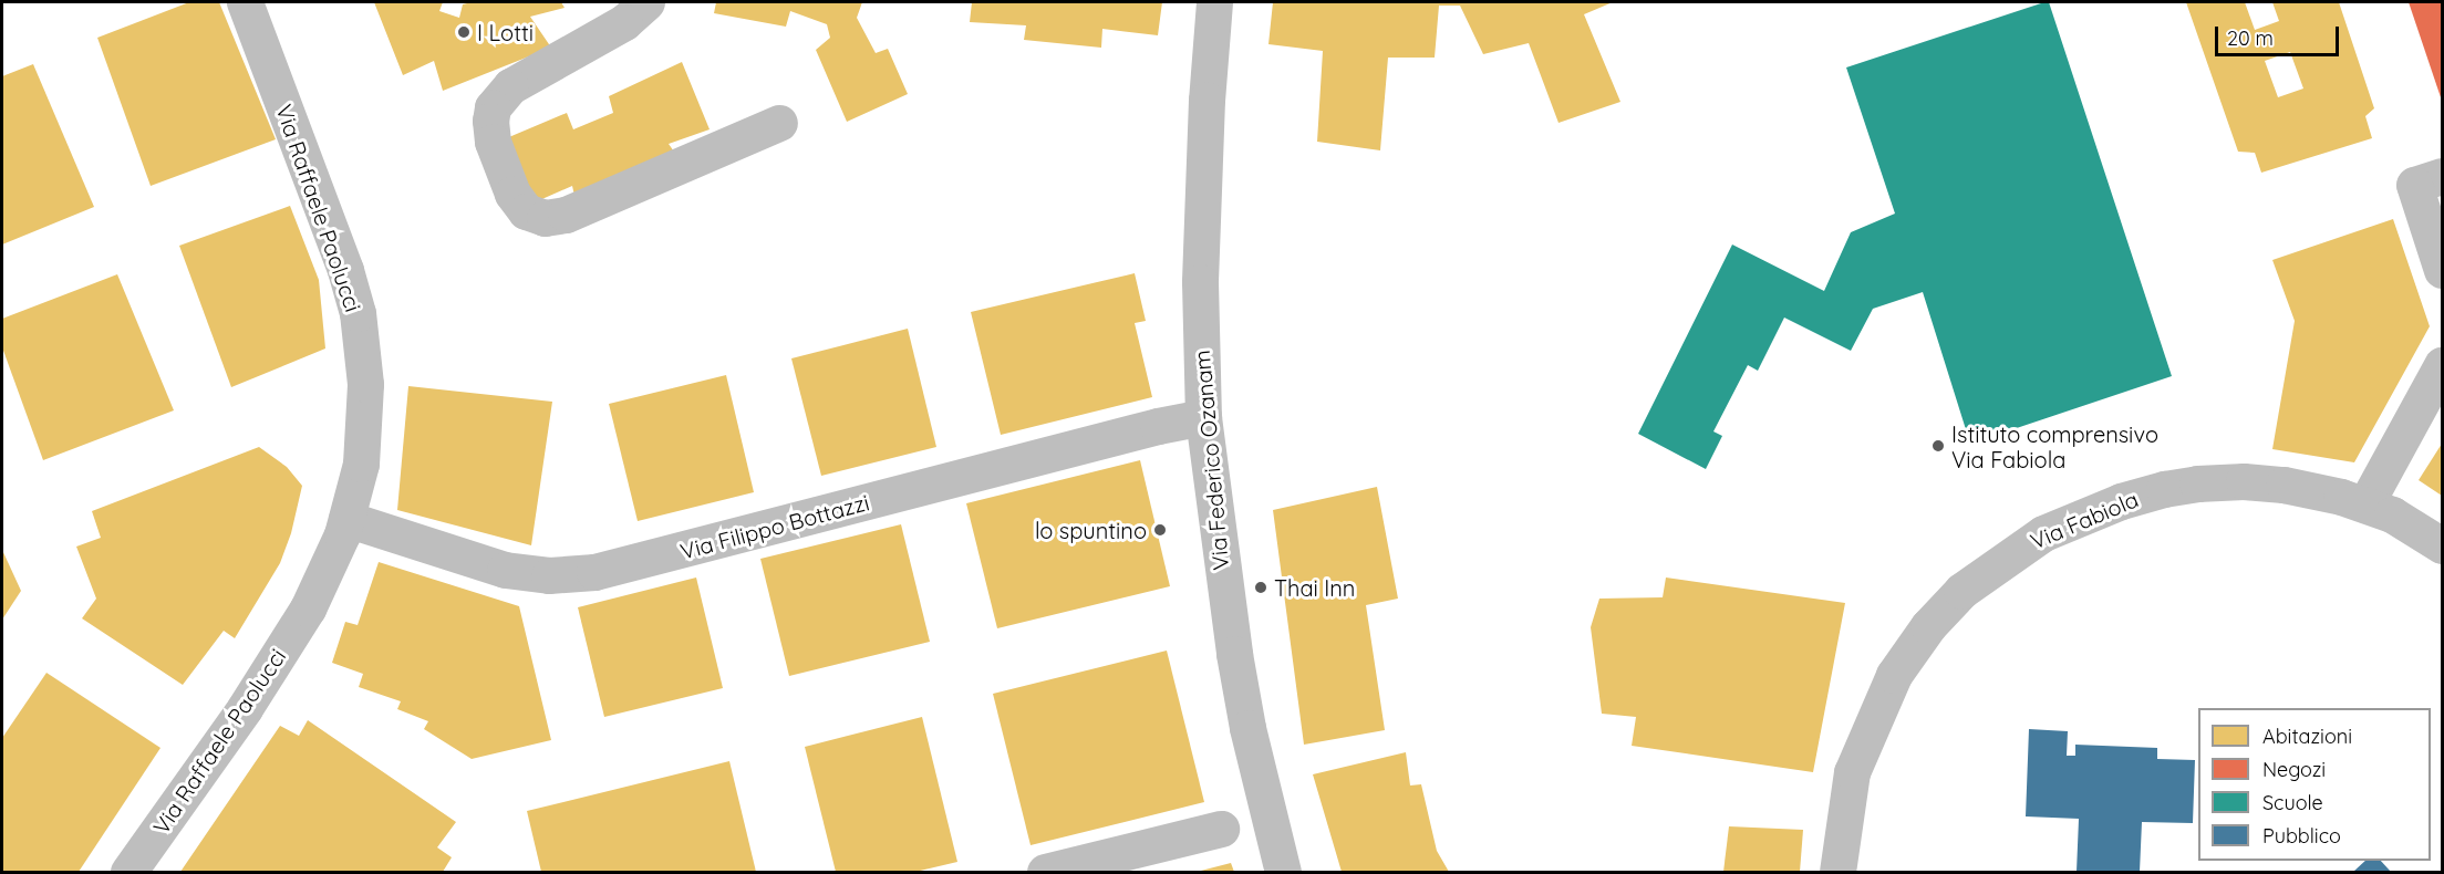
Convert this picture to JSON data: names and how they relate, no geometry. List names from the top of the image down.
{
  "streets": {
    "street": [
      "Via Raffaele Paolucci",
      "Via Federico Ozanam",
      "Via Fabiola",
      "Via Filippo Bottazzi"
    ]
  },
  "crossings": [
    ["Via Raffaele Paolucci", "Via Filippo Bottazzi"],
    ["Via Federico Ozanam", "Via Filippo Bottazzi"]
  ],
  "places": [
    "I Lotti",
    "Istituto comprensivo Via Fabiola",
    "lo spuntino",
    "Thai Inn"
  ],
  "legend": [
    "Abitazioni",
    "Negozi",
    "Scuole",
    "Pubblico"
  ],
  "scale_bar": "20 m"
}
